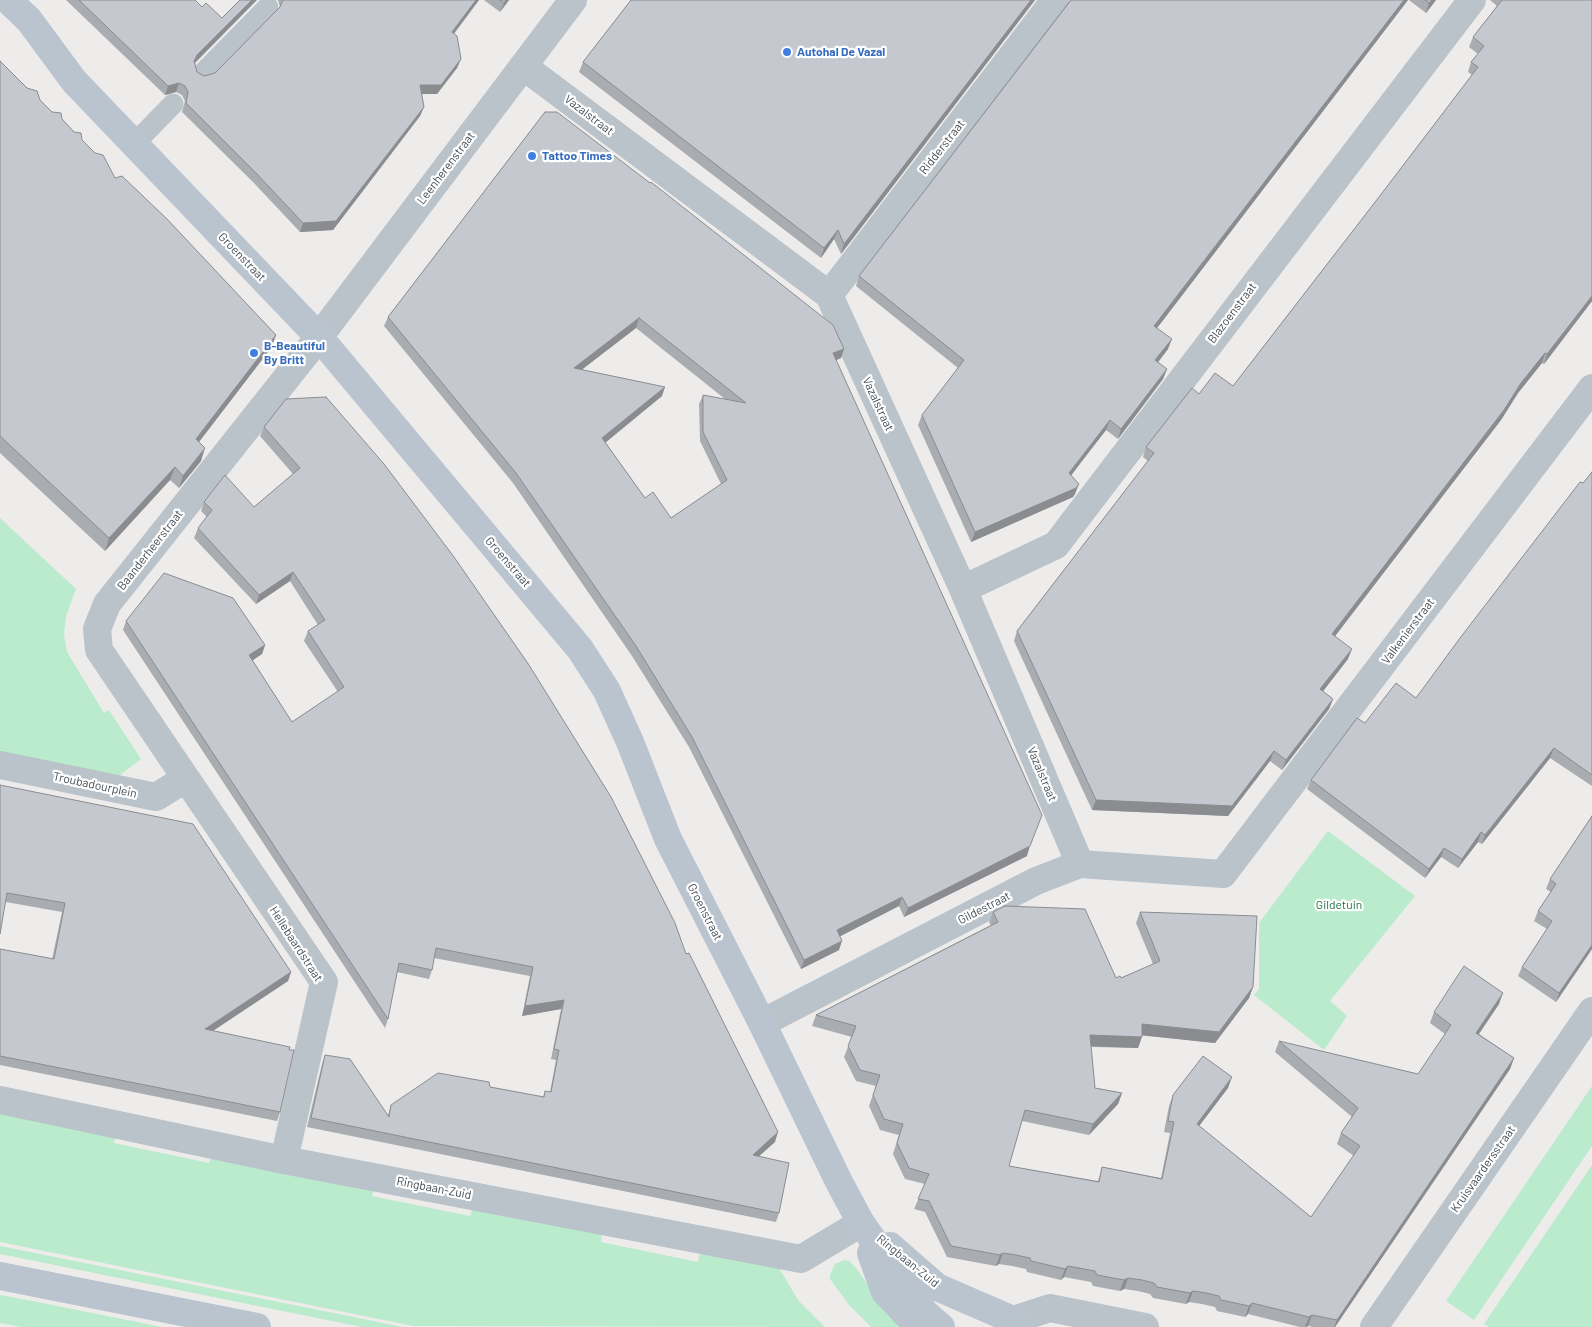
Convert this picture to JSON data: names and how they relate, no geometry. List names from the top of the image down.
{
  "streets": {
    "street": [
      "Vazalstraat",
      "Ridderstraat",
      "Leenherenstraat",
      "Groenstraat",
      "Blazoenstraat",
      "Baanderheerstraat",
      "Valkenierstraat",
      "Troubadourplein",
      "Gildestraat",
      "Hellebaardstraat",
      "Kruisvaardersstraat",
      "Ringbaan-Zuid"
    ]
  },
  "crossings": [
    ["Vazalstraat", "Ridderstraat"],
    ["Vazalstraat", "Leenherenstraat"],
    ["Vazalstraat", "Blazoenstraat"],
    ["Vazalstraat", "Gildestraat"],
    ["Leenherenstraat", "Groenstraat"],
    ["Leenherenstraat", "Baanderheerstraat"],
    ["Groenstraat", "Baanderheerstraat"],
    ["Groenstraat", "Gildestraat"],
    ["Groenstraat", "Ringbaan-Zuid"],
    ["Baanderheerstraat", "Troubadourplein"],
    ["Baanderheerstraat", "Hellebaardstraat"],
    ["Valkenierstraat", "Gildestraat"],
    ["Troubadourplein", "Hellebaardstraat"],
    ["Hellebaardstraat", "Ringbaan-Zuid"]
  ],
  "parks": ["Gildetuin"],
  "places": ["Autohal De Vazal", "Tattoo Times", "B-Beautiful By Britt"]
}
